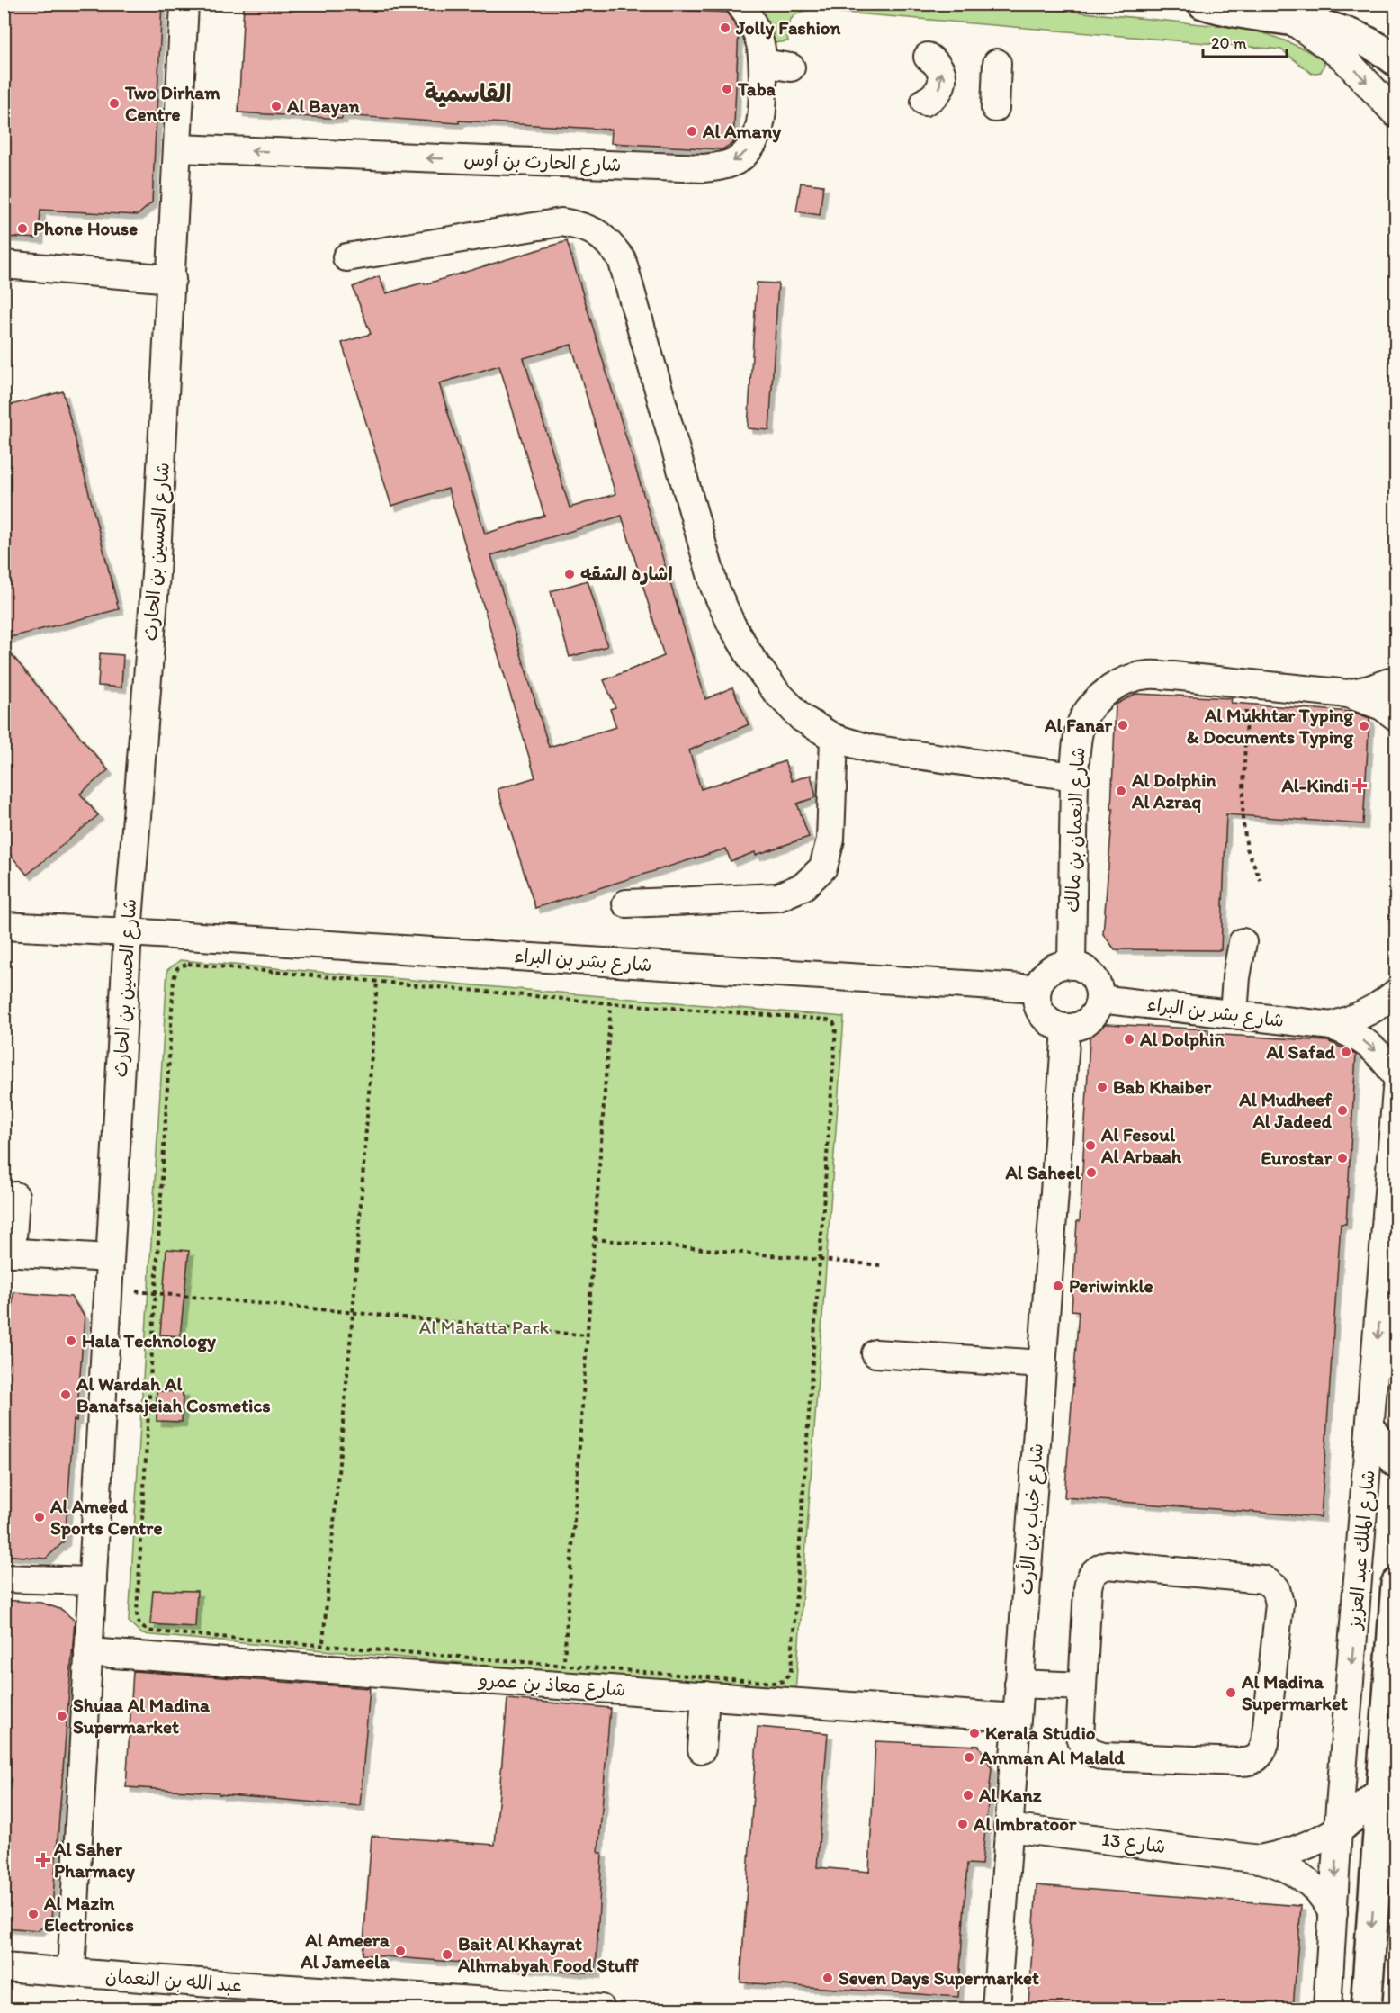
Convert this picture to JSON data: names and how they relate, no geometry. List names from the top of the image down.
{
  "streets": {
    "highway": ["شارع الملك عبد العزيز"],
    "street": [
      "شارع الحارث بن أوس",
      "شارع الحسين بن الحارث",
      "شارع النعمان بن مالك",
      "شارع بشر بن البراء",
      "شارع خباب بن الأرت",
      "شارع معاذ بن عمرو",
      "شارع 13",
      "عبد الله بن النعمان"
    ]
  },
  "crossings": [
    ["شارع الحارث بن أوس", "شارع الحسين بن الحارث"],
    ["شارع الحسين بن الحارث", "شارع بشر بن البراء"],
    ["شارع الحسين بن الحارث", "شارع معاذ بن عمرو"],
    ["شارع الحسين بن الحارث", "عبد الله بن النعمان"],
    ["شارع النعمان بن مالك", "شارع بشر بن البراء"],
    ["شارع النعمان بن مالك", "شارع خباب بن الأرت"],
    ["شارع بشر بن البراء", "شارع خباب بن الأرت"],
    ["شارع خباب بن الأرت", "شارع معاذ بن عمرو"],
    ["شارع خباب بن الأرت", "شارع 13"],
    ["شارع الملك عبد العزيز", "شارع 13"]
  ],
  "one_way": ["شارع الحارث بن أوس", "شارع الملك عبد العزيز"],
  "districts": ["القاسمية"],
  "parks": ["Al Mahatta Park"],
  "places": {
    "other": [
      "Jolly Fashion",
      "Taba",
      "Two Dirham Centre",
      "Al Bayan",
      "Al Amany",
      "Phone House",
      "اشاره الشقه",
      "Al Fanar",
      "Al Mukhtar Typing & Documents Typing",
      "Al Dolphin Al Azraq",
      "Al Dolphin",
      "Al Safad",
      "Bab Khaiber",
      "Al Mudheef Al Jadeed",
      "Al Fesoul Al Arbaah",
      "Eurostar",
      "Al Saheel",
      "Periwinkle",
      "Hala Technology",
      "Al Wardah Al Banafsajeiah Cosmetics",
      "Al Ameed Sports Centre",
      "Al Madina Supermarket",
      "Shuaa Al Madina Supermarket",
      "Kerala Studio",
      "Amman Al Malald",
      "Al Kanz",
      "Al Imbratoor",
      "Al Mazin Electronics",
      "Al Ameera Al Jameela",
      "Bait Al Khayrat Alhmabyah Food Stuff",
      "Seven Days Supermarket"
    ],
    "health": ["Al-Kindi", "Al Saher Pharmacy"]
  },
  "scale_bar": "20 m"
}
